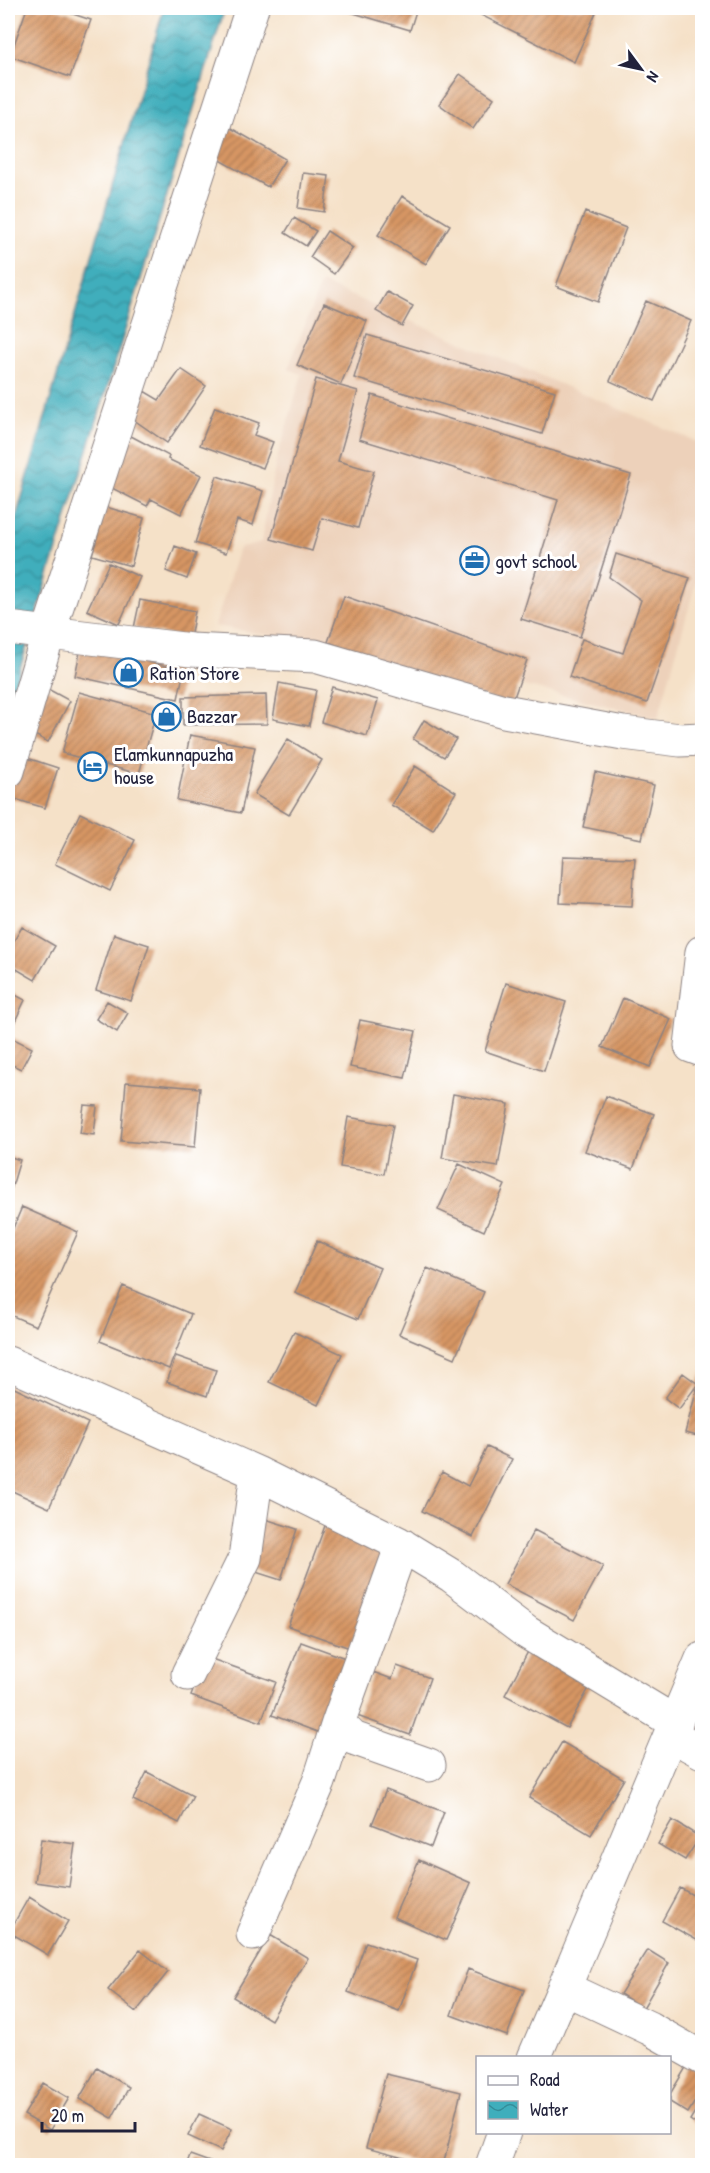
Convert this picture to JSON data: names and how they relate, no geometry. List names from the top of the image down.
{
  "places": {
    "office": ["govt school"],
    "shop": ["Ration Store", "Bazzar"],
    "hotel": ["Elamkunnapuzha house"]
  },
  "legend": ["Road", "Water"],
  "scale_bar": "20 m",
  "north": "bottom right"
}
